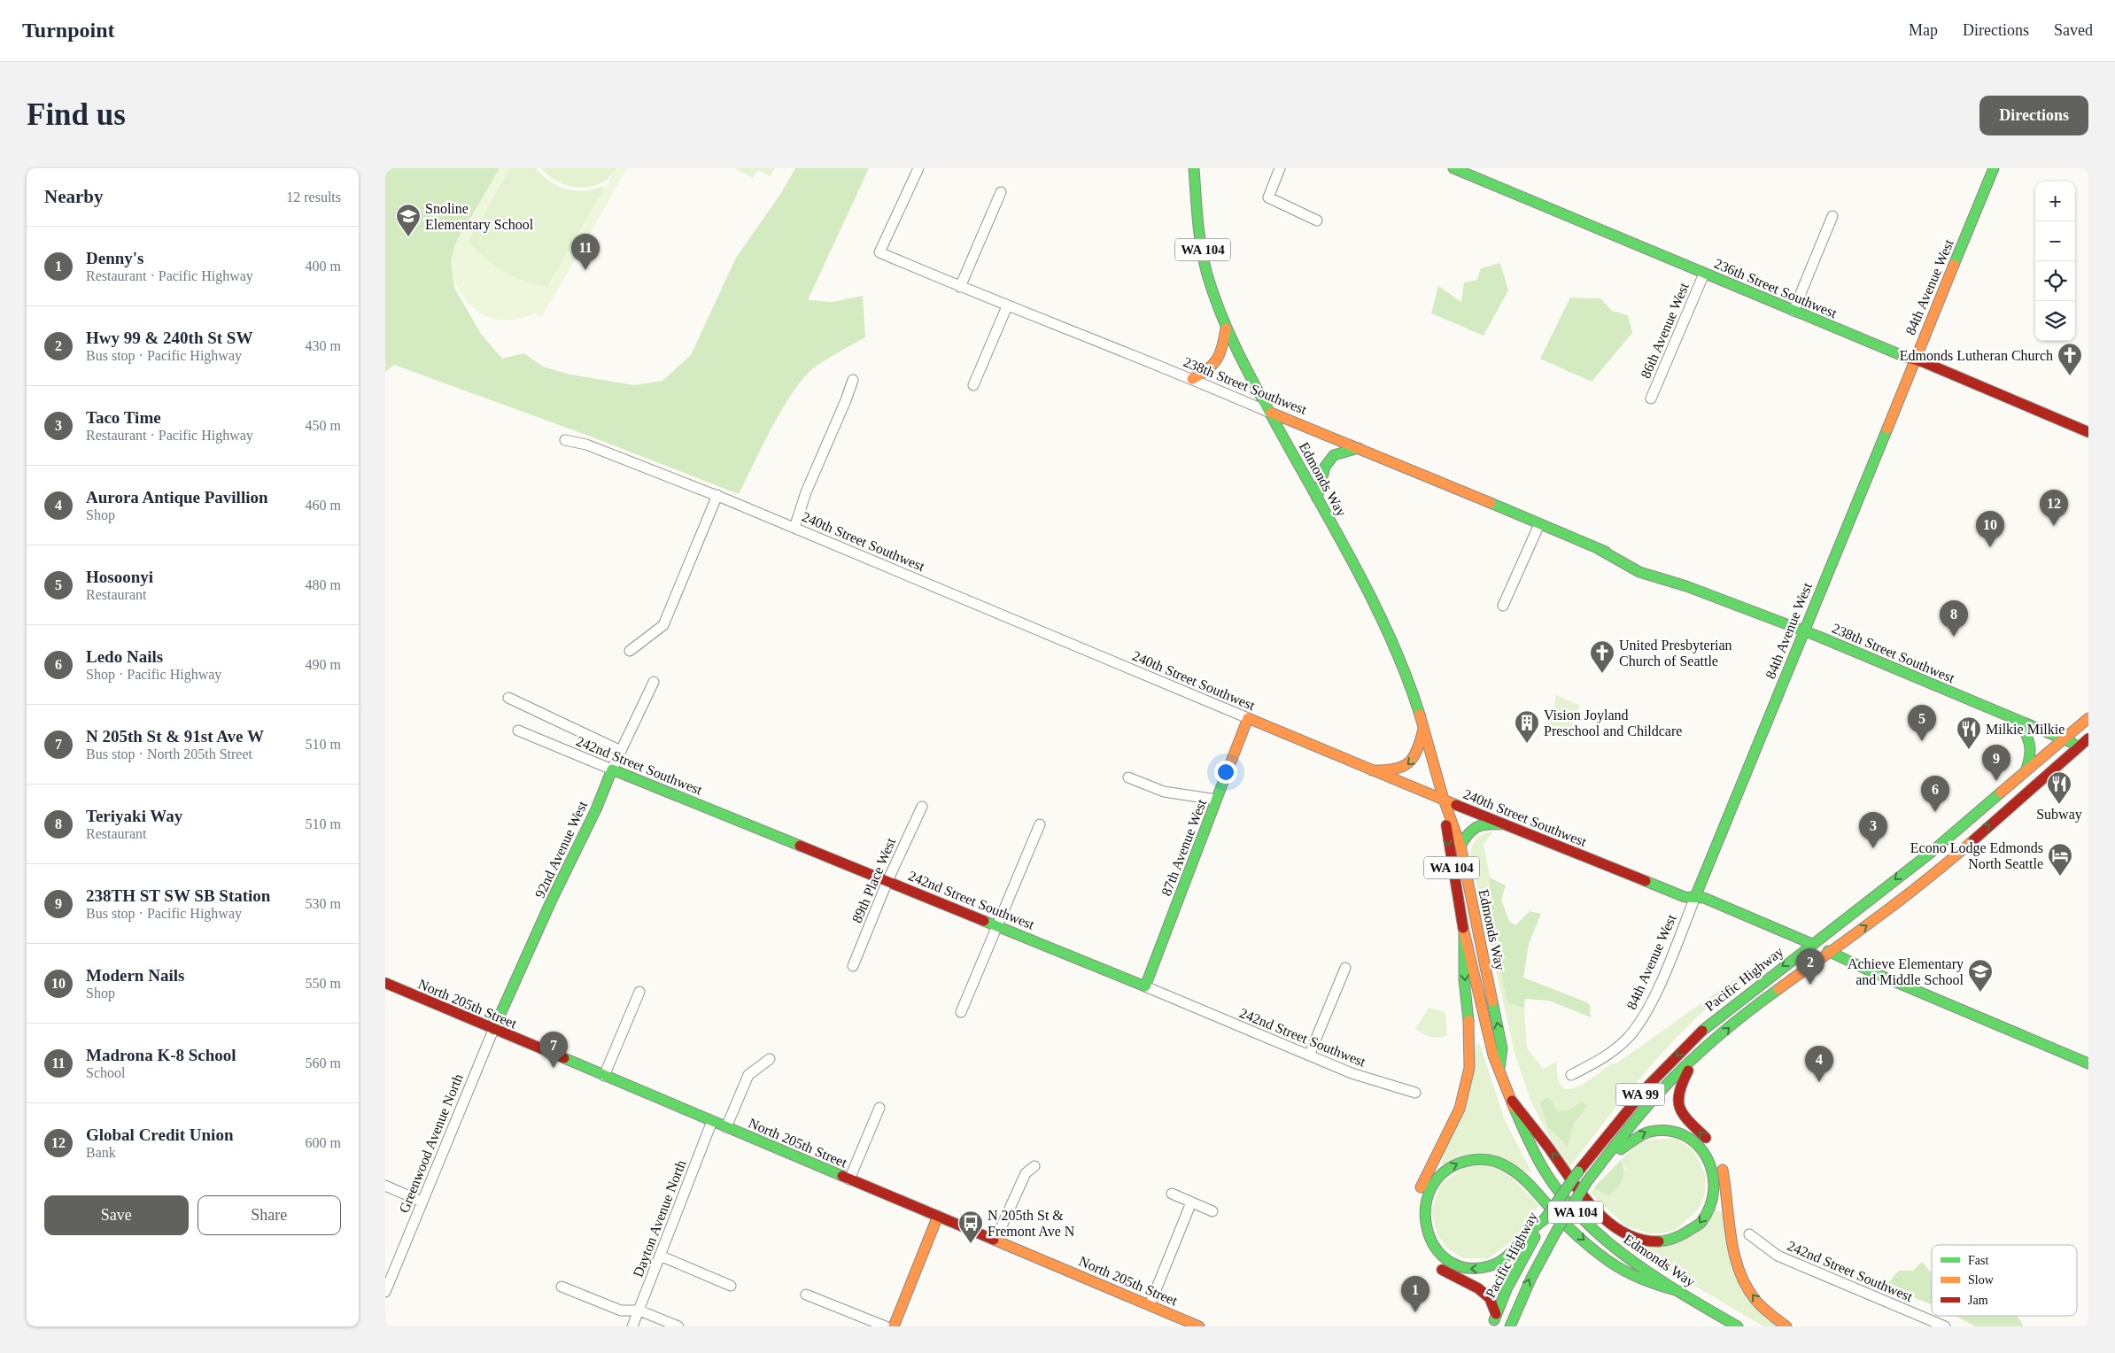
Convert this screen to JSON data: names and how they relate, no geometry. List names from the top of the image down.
{
  "streets": {
    "main road": [
      "WA 104",
      "84th Avenue West",
      "236th Street Southwest",
      "238th Street Southwest",
      "Edmonds Way",
      "240th Street Southwest",
      "242nd Street Southwest",
      "87th Avenue West",
      "92nd Avenue West",
      "Pacific Highway",
      "North 205th Street",
      "WA 99"
    ],
    "street": [
      "86th Avenue West",
      "89th Place West",
      "Greenwood Avenue North",
      "Dayton Avenue North"
    ]
  },
  "crossings": [
    ["84th Avenue West", "236th Street Southwest"],
    ["84th Avenue West", "238th Street Southwest"],
    ["84th Avenue West", "240th Street Southwest"],
    ["236th Street Southwest", "86th Avenue West"],
    ["238th Street Southwest", "Edmonds Way"],
    ["238th Street Southwest", "Pacific Highway"],
    ["Edmonds Way", "240th Street Southwest"],
    ["240th Street Southwest", "87th Avenue West"],
    ["240th Street Southwest", "Pacific Highway"],
    ["242nd Street Southwest", "87th Avenue West"],
    ["242nd Street Southwest", "92nd Avenue West"],
    ["242nd Street Southwest", "89th Place West"],
    ["92nd Avenue West", "North 205th Street"],
    ["92nd Avenue West", "Greenwood Avenue North"],
    ["North 205th Street", "Greenwood Avenue North"],
    ["North 205th Street", "Dayton Avenue North"]
  ],
  "places": {
    "school or university": ["Snoline Elementary School", "Achieve Elementary and Middle School"],
    "church": ["Edmonds Lutheran Church", "United Presbyterian Church of Seattle"],
    "building": ["Vision Joyland Preschool and Childcare"],
    "restaurant": ["Milkie Milkie", "Subway"],
    "hotel": ["Econo Lodge Edmonds North Seattle"],
    "bus stop": ["N 205th St & Fremont Ave N"]
  },
  "legend": ["Fast", "Slow", "Jam"],
  "page": {
    "header": "Turnpoint",
    "nav": ["Map", "Directions", "Saved"],
    "buttons": [
      "Directions",
      ["Save", "Share"]
    ],
    "title": "Find us",
    "heading": ["Nearby", "12 results"],
    "map_buttons": ["+", "−"],
    "list": [
      {
        "mark": "1",
        "name": "Denny's",
        "note": "Restaurant · Pacific Highway",
        "value": "400 m"
      },
      {
        "mark": "2",
        "name": "Hwy 99 & 240th St SW",
        "note": "Bus stop · Pacific Highway",
        "value": "430 m"
      },
      {
        "mark": "3",
        "name": "Taco Time",
        "note": "Restaurant · Pacific Highway",
        "value": "450 m"
      },
      {
        "mark": "4",
        "name": "Aurora Antique Pavillion",
        "note": "Shop",
        "value": "460 m"
      },
      {
        "mark": "5",
        "name": "Hosoonyi",
        "note": "Restaurant",
        "value": "480 m"
      },
      {
        "mark": "6",
        "name": "Ledo Nails",
        "note": "Shop · Pacific Highway",
        "value": "490 m"
      },
      {
        "mark": "7",
        "name": "N 205th St & 91st Ave W",
        "note": "Bus stop · North 205th Street",
        "value": "510 m"
      },
      {
        "mark": "8",
        "name": "Teriyaki Way",
        "note": "Restaurant",
        "value": "510 m"
      },
      {
        "mark": "9",
        "name": "238TH ST SW SB Station",
        "note": "Bus stop · Pacific Highway",
        "value": "530 m"
      },
      {
        "mark": "10",
        "name": "Modern Nails",
        "note": "Shop",
        "value": "550 m"
      },
      {
        "mark": "11",
        "name": "Madrona K-8 School",
        "note": "School",
        "value": "560 m"
      },
      {
        "mark": "12",
        "name": "Global Credit Union",
        "note": "Bank",
        "value": "600 m"
      }
    ],
    "pins": [
      "11",
      "12",
      "10",
      "8",
      "5",
      "9",
      "6",
      "3",
      "2",
      "7",
      "4",
      "1"
    ]
  }
}
